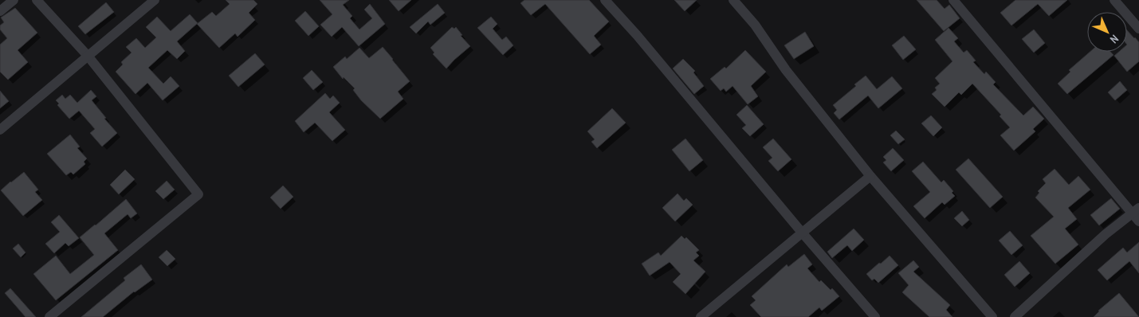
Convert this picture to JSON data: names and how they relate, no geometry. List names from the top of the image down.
{
  "north": "bottom right"
}
